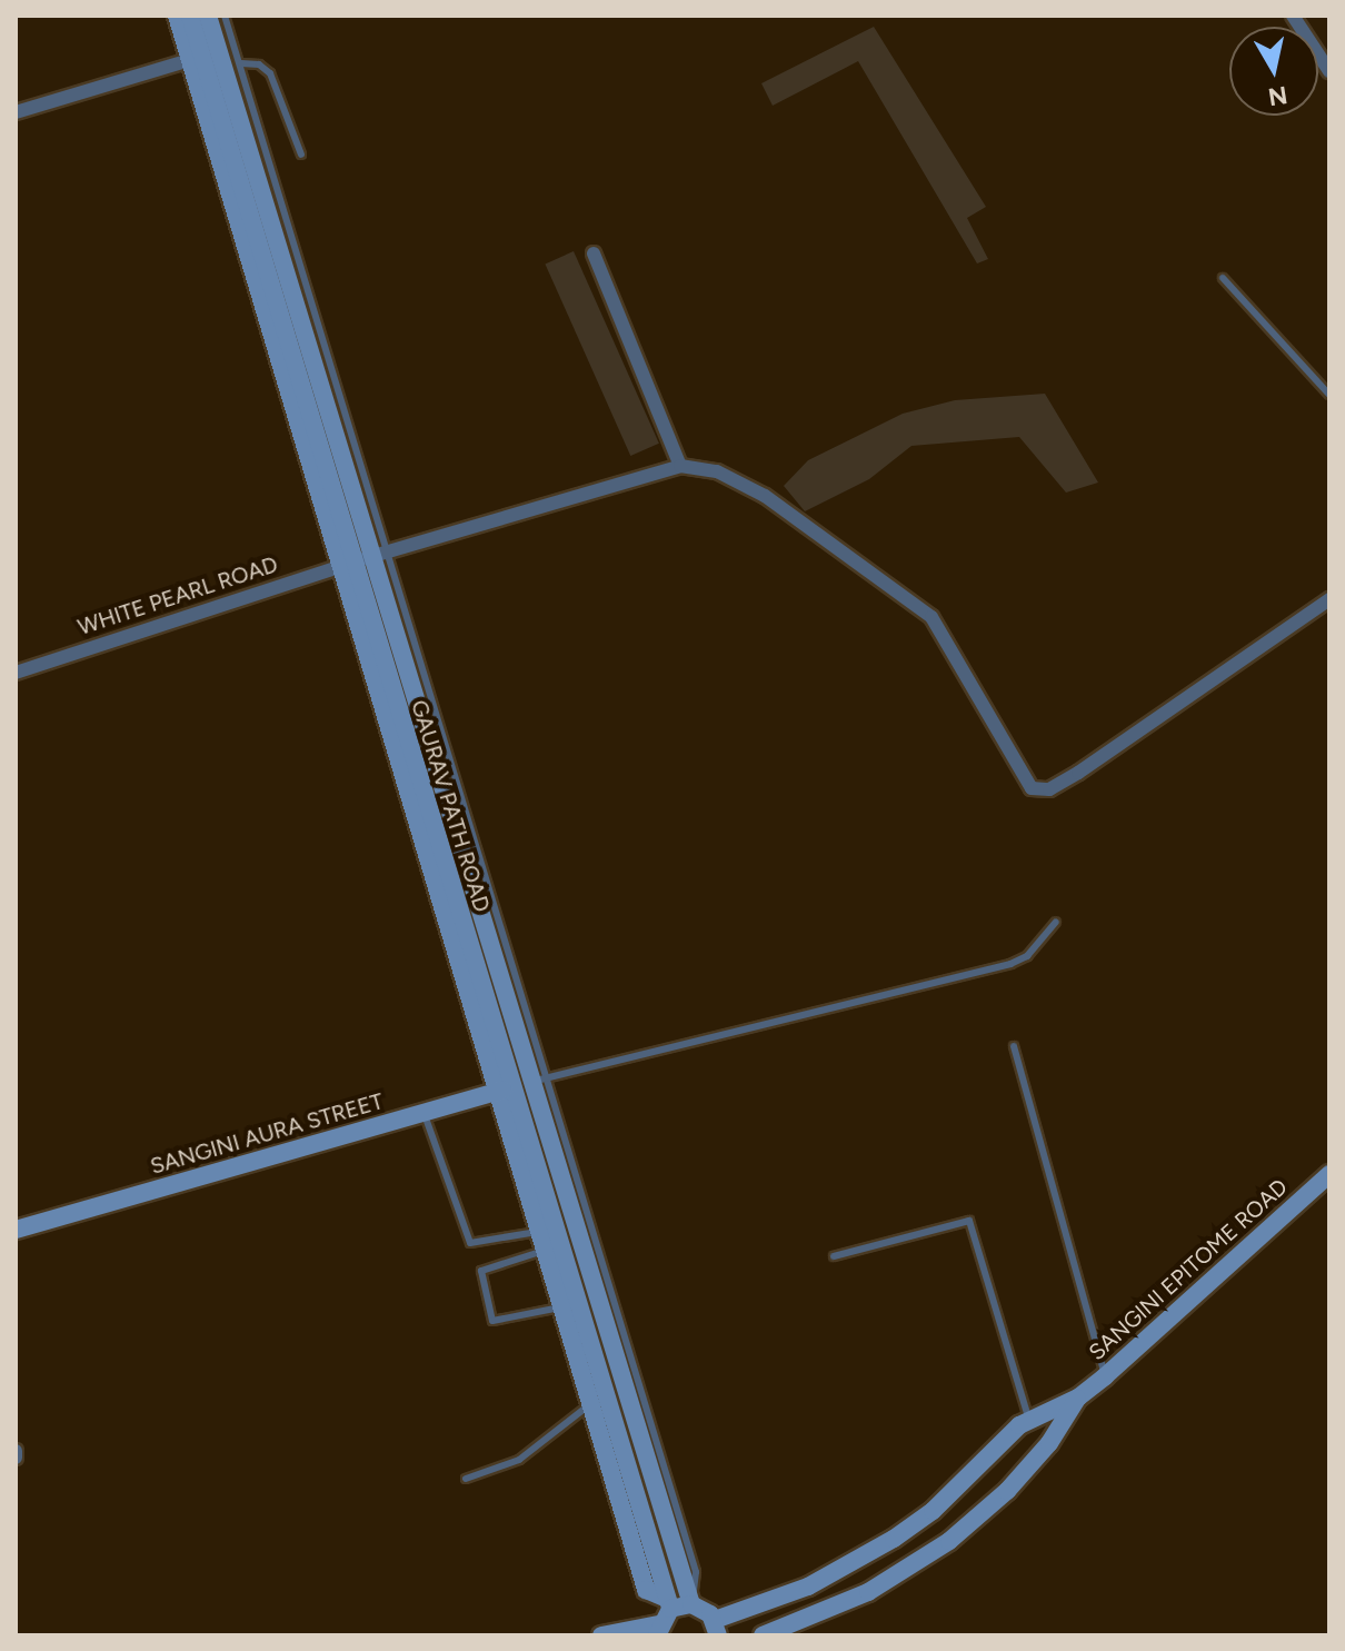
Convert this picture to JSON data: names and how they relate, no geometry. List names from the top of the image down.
{
  "streets": {
    "main road": ["GAURAV PATH ROAD", "SANGINI AURA STREET", "SANGINI EPITOME ROAD"],
    "street": ["WHITE PEARL ROAD"]
  },
  "crossings": [
    ["WHITE PEARL ROAD", "GAURAV PATH ROAD"],
    ["GAURAV PATH ROAD", "SANGINI AURA STREET"]
  ],
  "north": "bottom"
}
